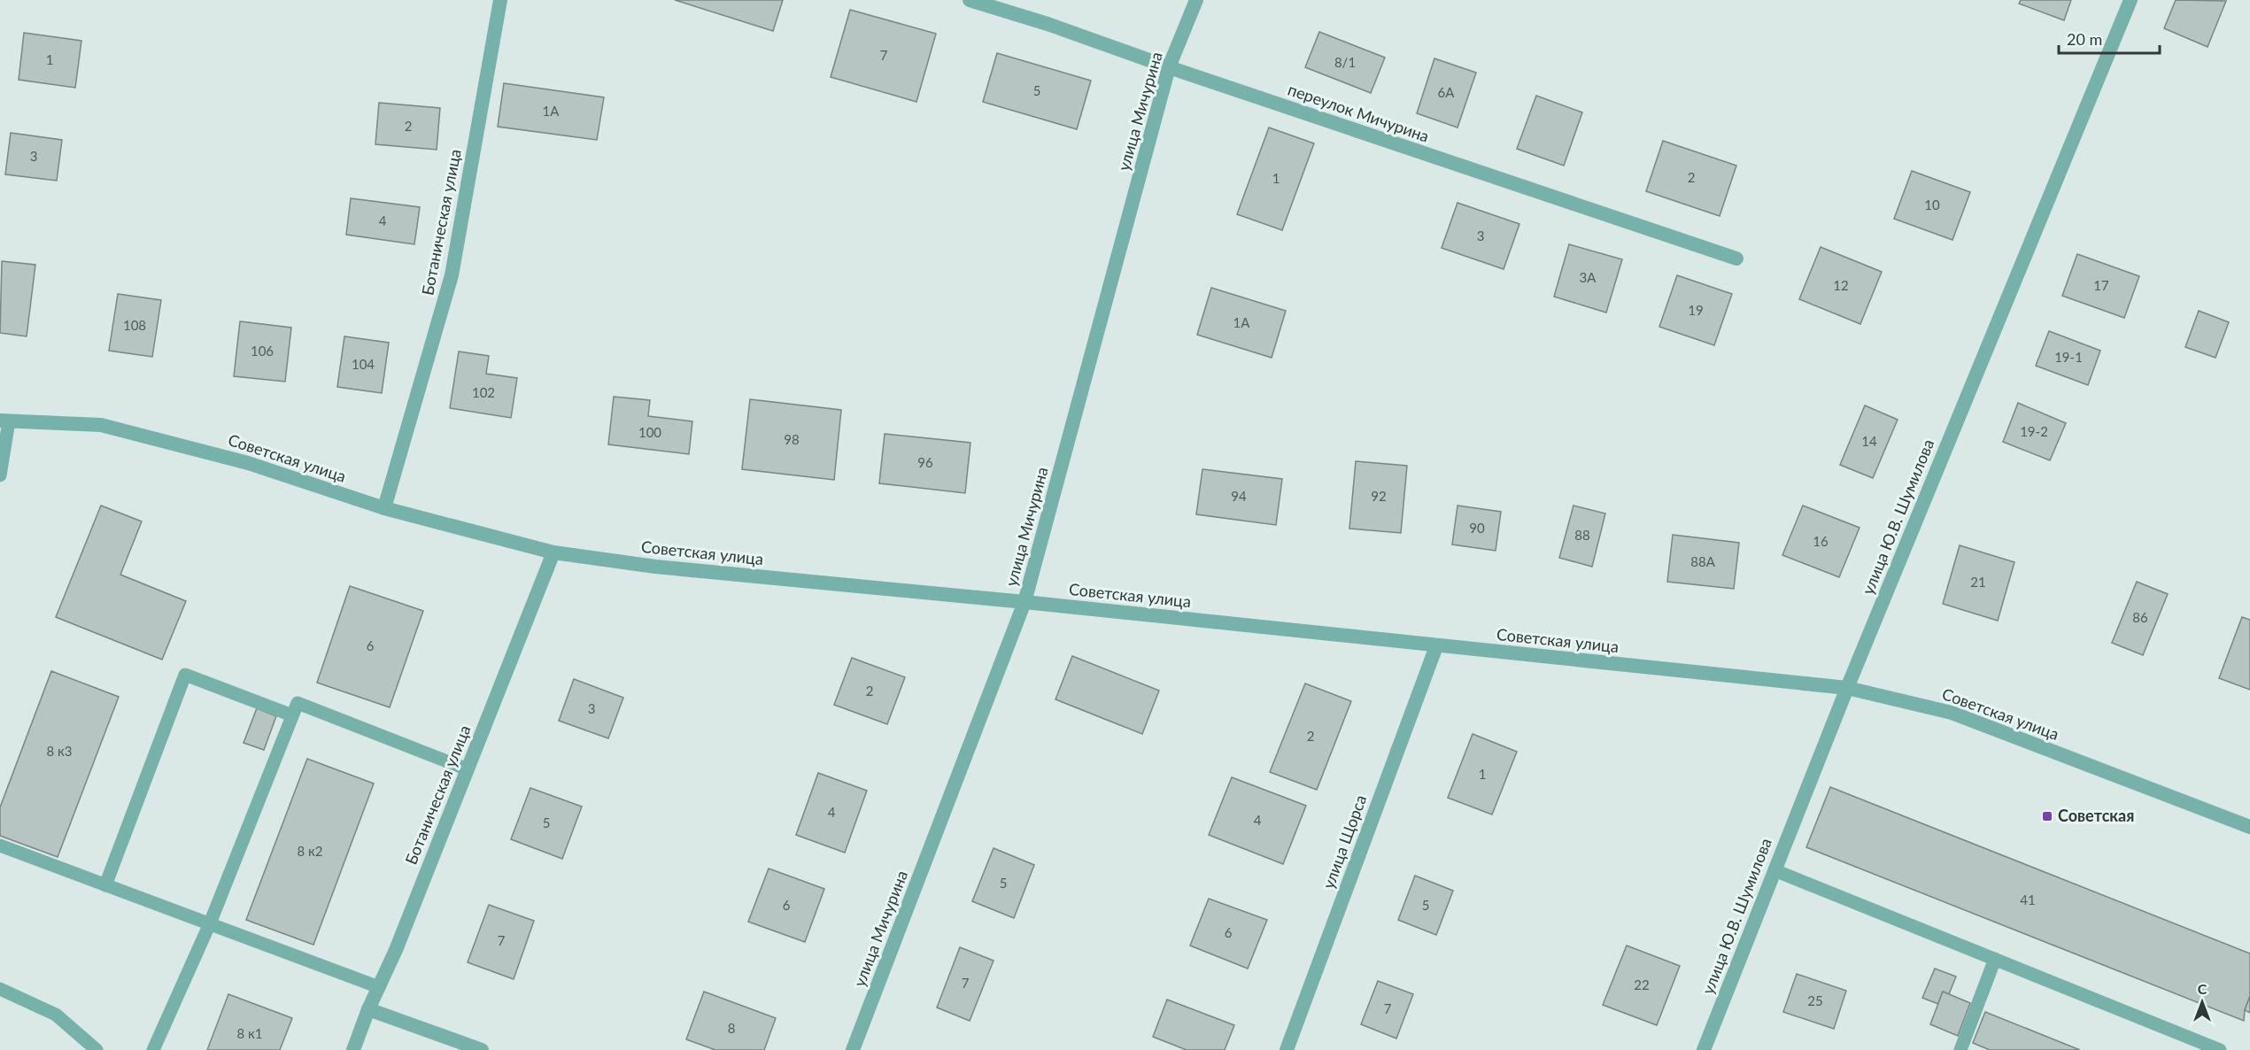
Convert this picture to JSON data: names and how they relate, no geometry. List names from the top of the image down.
{
  "streets": {
    "street": [
      "улица Мичурина",
      "переулок Мичурина",
      "Ботаническая улица",
      "Советская улица",
      "улица Ю.В. Шумилова",
      "улица Щорса"
    ]
  },
  "crossings": [
    ["улица Мичурина", "переулок Мичурина"],
    ["улица Мичурина", "Советская улица"],
    ["Ботаническая улица", "Советская улица"],
    ["Советская улица", "улица Ю.В. Шумилова"],
    ["Советская улица", "улица Щорса"]
  ],
  "places": {
    "transit": ["Советская"]
  },
  "house_numbers": [
    "7",
    "1",
    "8/1",
    "5",
    "6А",
    "1А",
    "2",
    "3",
    "2",
    "1",
    "10",
    "4",
    "3",
    "3А",
    "12",
    "17",
    "19",
    "1А",
    "108",
    "106",
    "19-1",
    "104",
    "102",
    "19-2",
    "100",
    "98",
    "14",
    "96",
    "94",
    "92",
    "90",
    "88",
    "16",
    "88А",
    "21",
    "86",
    "6",
    "2",
    "3",
    "2",
    "8 к3",
    "1",
    "4",
    "4",
    "5",
    "8 к2",
    "5",
    "41",
    "6",
    "5",
    "6",
    "7",
    "7",
    "22",
    "25",
    "7",
    "8",
    "8 к1"
  ],
  "scale_bar": "20 m",
  "north": "top"
}
